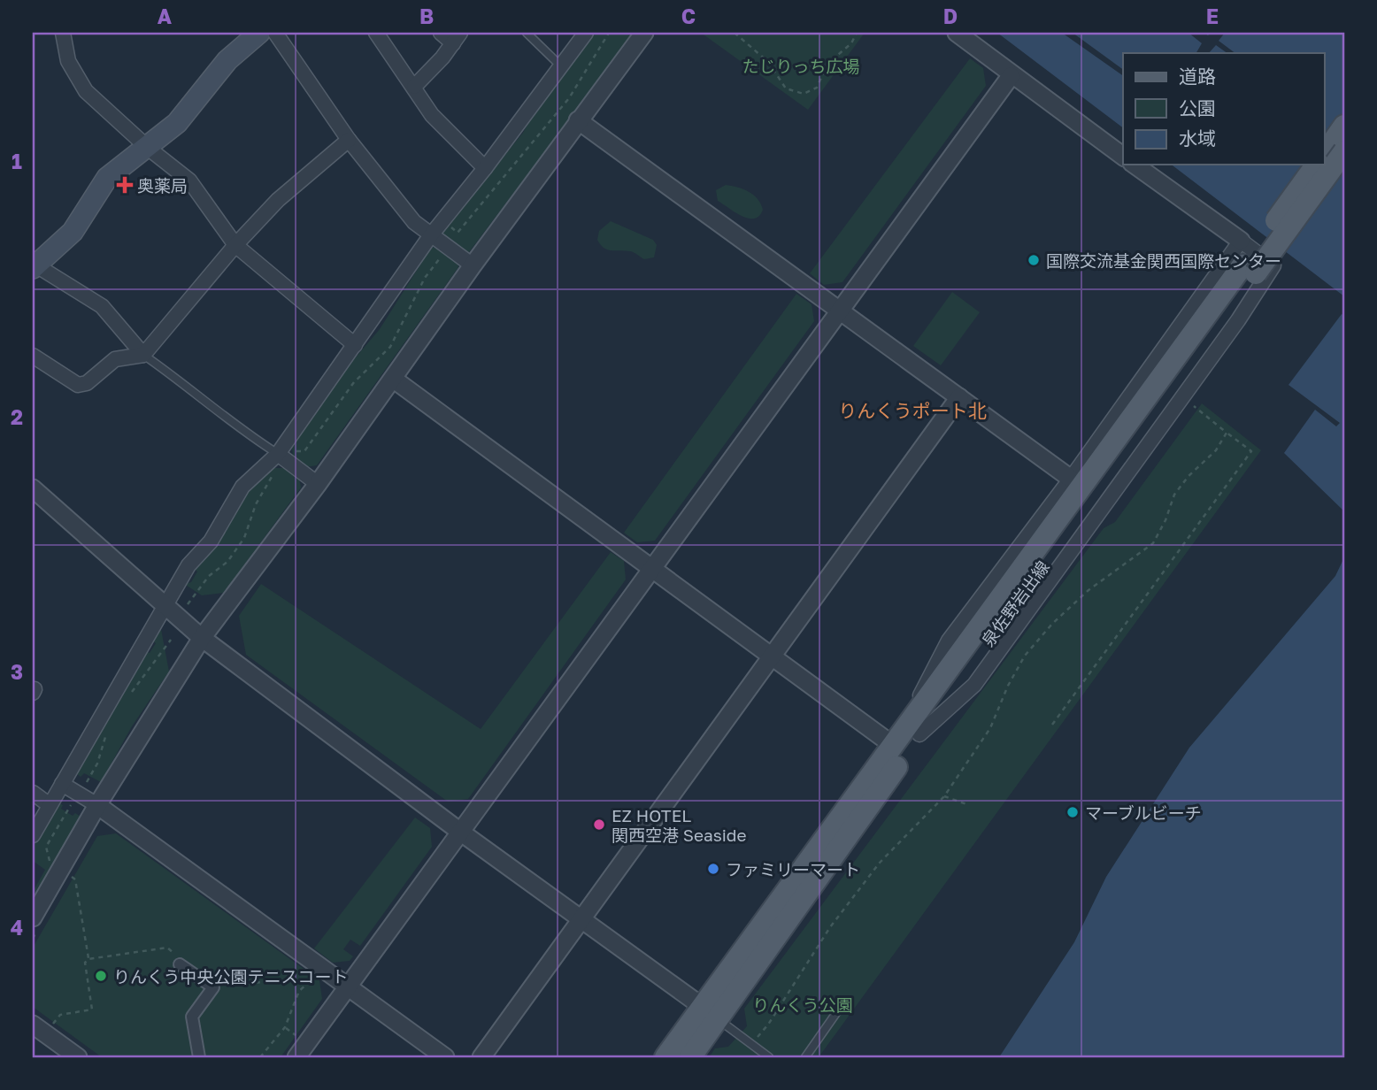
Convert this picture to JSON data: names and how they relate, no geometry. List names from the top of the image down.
{
  "streets": {
    "main road": ["泉佐野岩出線"]
  },
  "districts": ["りんくうポート北"],
  "parks": ["たじりっち広場", "りんくう公園"],
  "places": {
    "health": ["奥薬局"],
    "other": [
      "国際交流基金関西国際センター",
      "マーブルビーチ",
      "EZ HOTEL 関西空港 Seaside",
      "ファミリーマート",
      "りんくう中央公園テニスコート"
    ]
  },
  "legend": ["道路", "公園", "水域"],
  "grid": {
    "columns": [
      "A",
      "B",
      "C",
      "D",
      "E"
    ],
    "rows": [
      "1",
      "2",
      "3",
      "4"
    ]
  }
}
